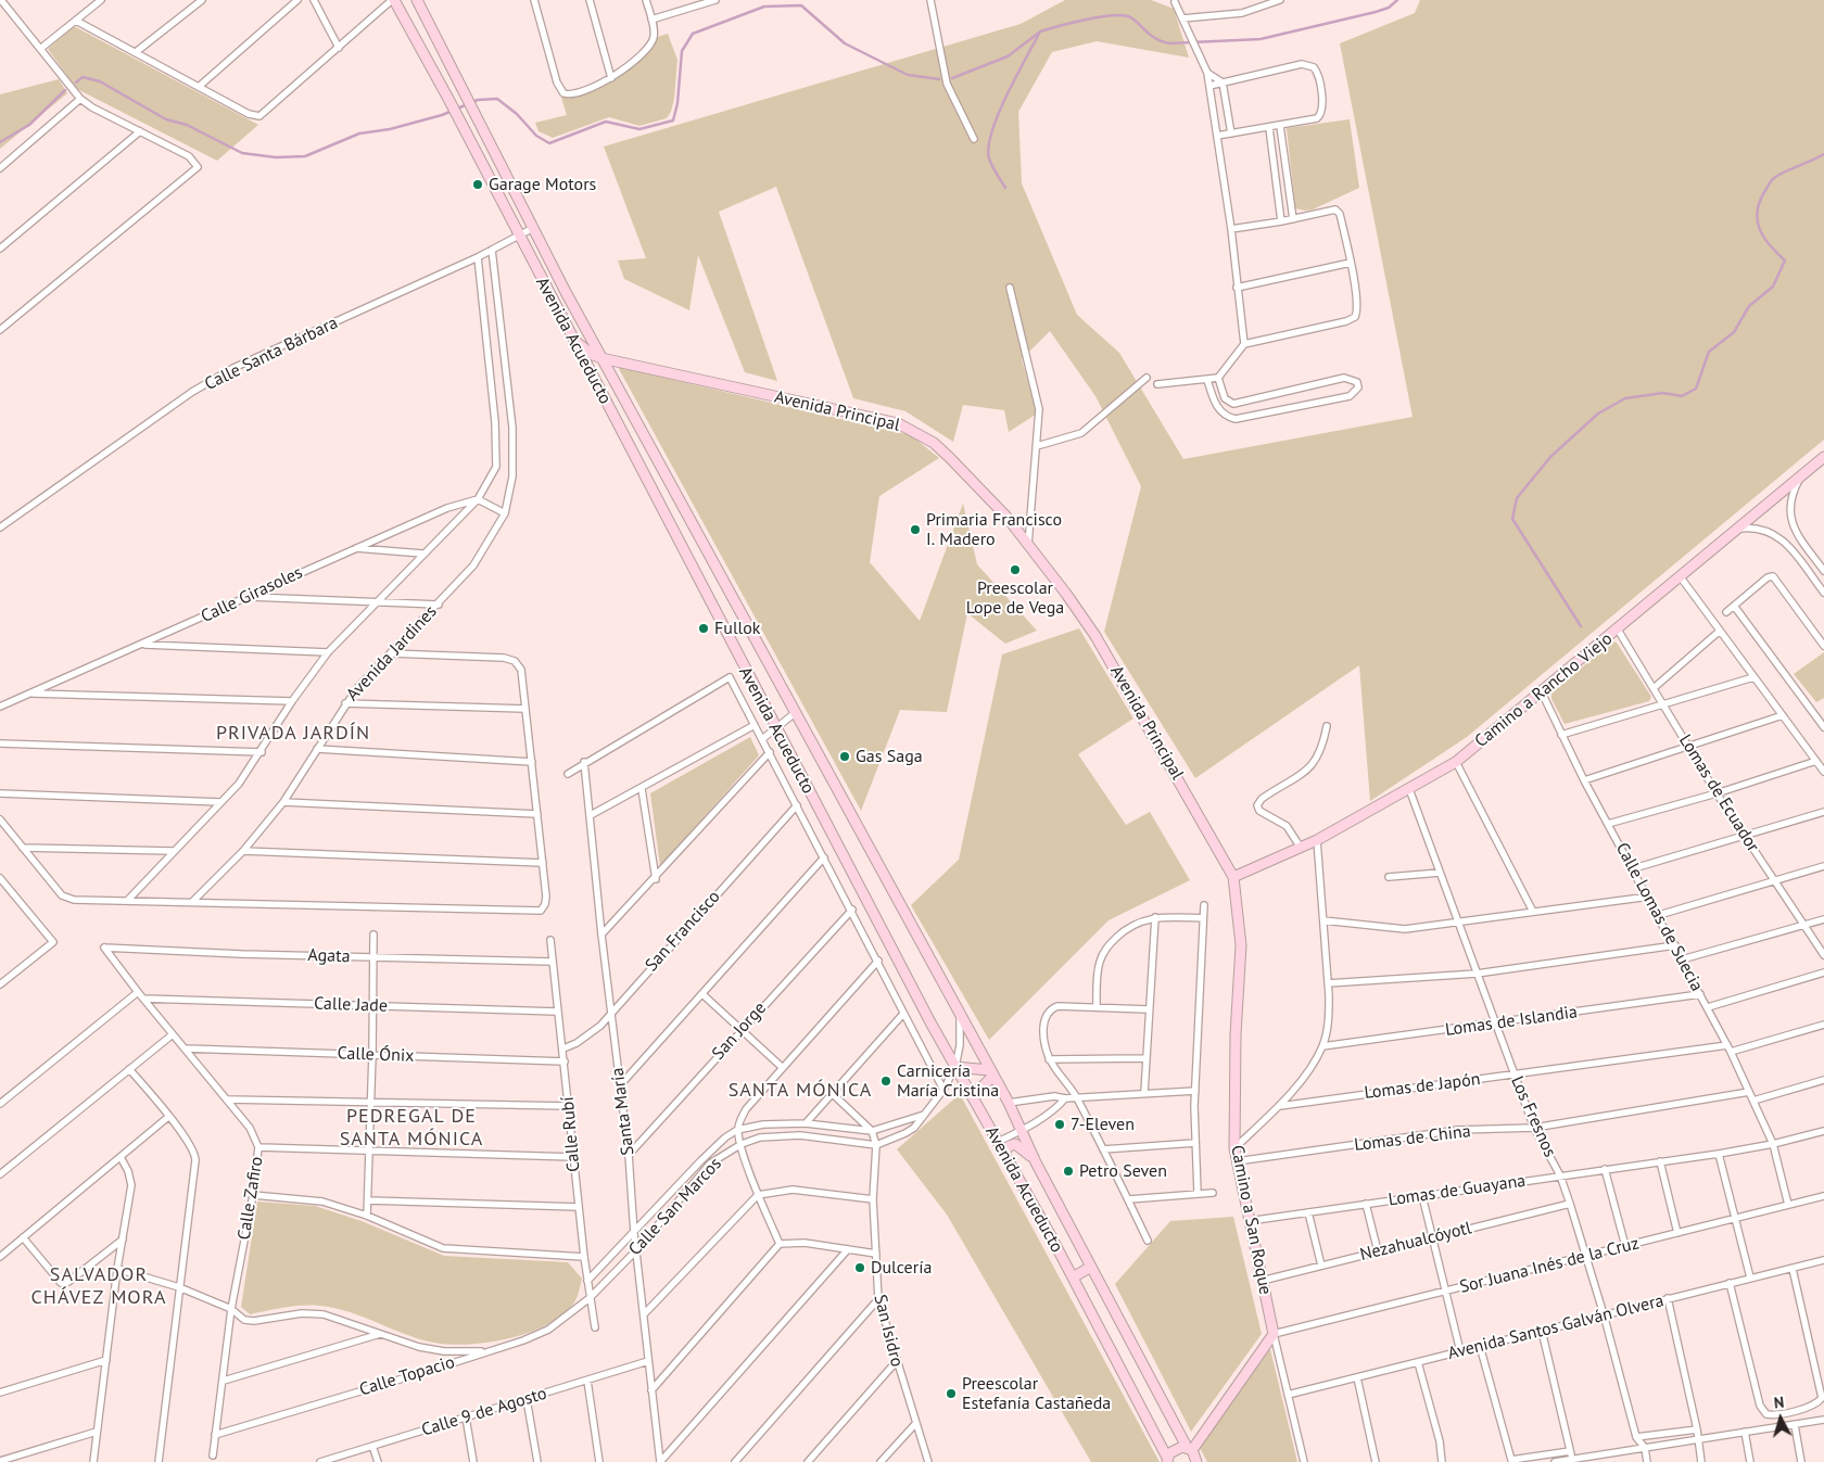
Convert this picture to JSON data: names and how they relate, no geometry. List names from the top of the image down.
{
  "streets": {
    "street": [
      "Avenida Acueducto",
      "Calle Santa Bárbara",
      "Avenida Principal",
      "Calle Girasoles",
      "Avenida Jardines",
      "Camino a Rancho Viejo",
      "Lomas de Ecuador",
      "Calle Lomas de Suecia",
      "San Francisco",
      "Agata",
      "Calle Jade",
      "Lomas de Islandia",
      "San Jorge",
      "Calle Ónix",
      "Lomas de Japón",
      "Santa María",
      "Los Fresnos",
      "Calle Rubí",
      "Lomas de China",
      "Lomas de Guayana",
      "Calle Zafiro",
      "Calle San Marcos",
      "Camino a San Roque",
      "Nezahualcóyotl",
      "Sor Juana Inés de la Cruz",
      "Avenida Santos Galván Olvera",
      "San Isidro",
      "Calle Topacio",
      "Calle 9 de Agosto"
    ]
  },
  "crossings": [
    ["Avenida Acueducto", "Calle Santa Bárbara"],
    ["Avenida Acueducto", "Avenida Principal"],
    ["Avenida Acueducto", "Calle San Marcos"],
    ["Calle Santa Bárbara", "Avenida Jardines"],
    ["Avenida Principal", "Camino a Rancho Viejo"],
    ["Avenida Principal", "Camino a San Roque"],
    ["Camino a Rancho Viejo", "Lomas de Ecuador"],
    ["Camino a Rancho Viejo", "Calle Lomas de Suecia"],
    ["Camino a Rancho Viejo", "Los Fresnos"],
    ["Camino a Rancho Viejo", "Camino a San Roque"],
    ["Calle Lomas de Suecia", "Lomas de Islandia"],
    ["Calle Lomas de Suecia", "Lomas de Japón"],
    ["Calle Lomas de Suecia", "Lomas de China"],
    ["Calle Lomas de Suecia", "Lomas de Guayana"],
    ["Calle Lomas de Suecia", "Sor Juana Inés de la Cruz"],
    ["San Francisco", "Santa María"],
    ["San Francisco", "Calle Rubí"],
    ["Agata", "Calle Rubí"],
    ["Agata", "Calle Zafiro"],
    ["Calle Jade", "Calle Rubí"],
    ["Calle Jade", "Calle Zafiro"],
    ["Lomas de Islandia", "Los Fresnos"],
    ["San Jorge", "Santa María"],
    ["Calle Ónix", "Calle Rubí"],
    ["Calle Ónix", "Calle Zafiro"],
    ["Lomas de Japón", "Los Fresnos"],
    ["Santa María", "Calle San Marcos"],
    ["Santa María", "Calle 9 de Agosto"],
    ["Los Fresnos", "Lomas de China"],
    ["Los Fresnos", "Lomas de Guayana"],
    ["Los Fresnos", "Nezahualcóyotl"],
    ["Los Fresnos", "Sor Juana Inés de la Cruz"],
    ["Los Fresnos", "Avenida Santos Galván Olvera"],
    ["Calle Rubí", "Calle San Marcos"],
    ["Calle Rubí", "Calle Topacio"],
    ["Lomas de China", "Camino a San Roque"],
    ["Lomas de Guayana", "Camino a San Roque"],
    ["Calle Zafiro", "Calle Topacio"],
    ["Calle San Marcos", "San Isidro"],
    ["Calle San Marcos", "Calle Topacio"],
    ["Camino a San Roque", "Nezahualcóyotl"],
    ["Camino a San Roque", "Sor Juana Inés de la Cruz"],
    ["Camino a San Roque", "Avenida Santos Galván Olvera"]
  ],
  "districts": [
    "PRIVADA JARDÍN",
    "SANTA MÓNICA",
    "PEDREGAL DE SANTA MÓNICA",
    "SALVADOR CHÁVEZ MORA"
  ],
  "places": [
    "Garage Motors",
    "Primaria Francisco I. Madero",
    "Preescolar Lope de Vega",
    "Fullok",
    "Gas Saga",
    "Carnicería María Cristina",
    "7-Eleven",
    "Petro Seven",
    "Dulcería",
    "Preescolar Estefanía Castañeda"
  ],
  "north": "top"
}
